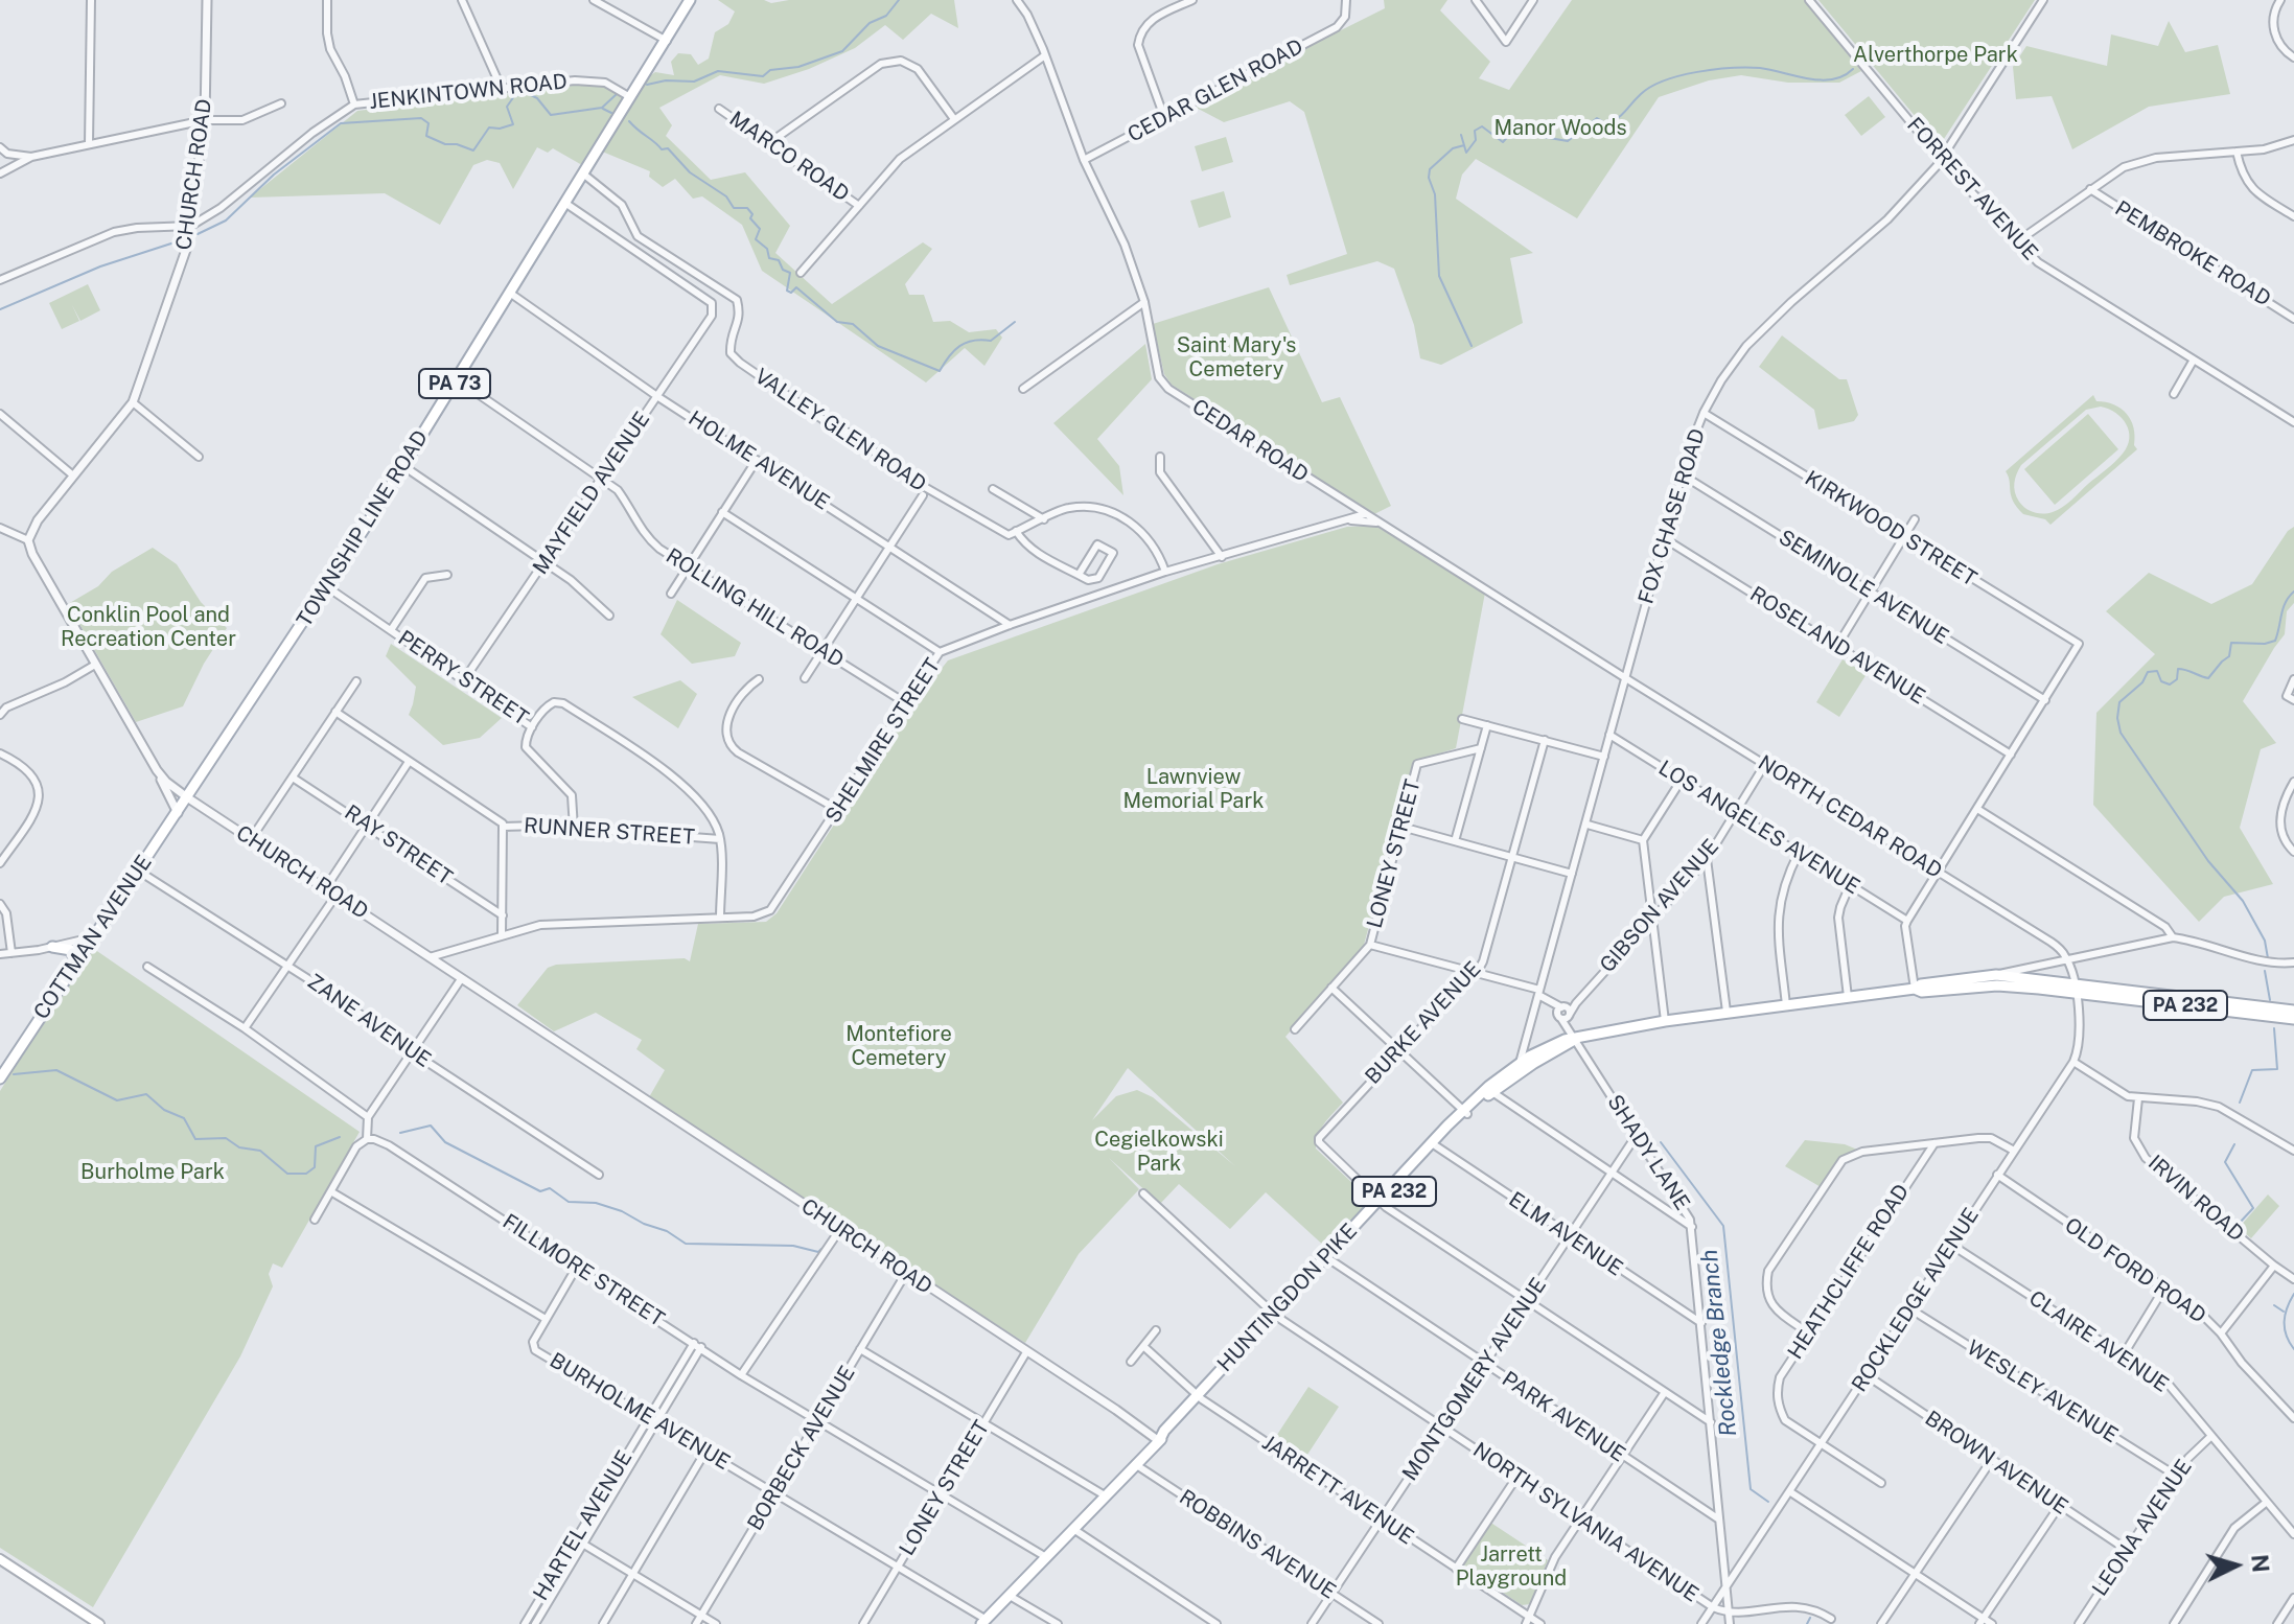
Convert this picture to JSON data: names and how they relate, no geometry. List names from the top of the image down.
{
  "streets": {
    "main road": [
      "PA 73",
      "TOWNSHIP LINE ROAD",
      "COTTMAN AVENUE",
      "PA 232",
      "HUNTINGDON PIKE"
    ],
    "street": [
      "CEDAR GLEN ROAD",
      "JENKINTOWN ROAD",
      "MARCO ROAD",
      "CHURCH ROAD",
      "FORREST AVENUE",
      "PEMBROKE ROAD",
      "VALLEY GLEN ROAD",
      "CEDAR ROAD",
      "HOLME AVENUE",
      "MAYFIELD AVENUE",
      "FOX CHASE ROAD",
      "KIRKWOOD STREET",
      "SEMINOLE AVENUE",
      "ROLLING HILL ROAD",
      "ROSELAND AVENUE",
      "PERRY STREET",
      "SHELMIRE STREET",
      "NORTH CEDAR ROAD",
      "LOS ANGELES AVENUE",
      "RUNNER STREET",
      "RAY STREET",
      "LONEY STREET",
      "GIBSON AVENUE",
      "ZANE AVENUE",
      "BURKE AVENUE",
      "SHADY LANE",
      "IRVIN ROAD",
      "ELM AVENUE",
      "FILLMORE STREET",
      "OLD FORD ROAD",
      "HEATHCLIFFE ROAD",
      "ROCKLEDGE AVENUE",
      "CLAIRE AVENUE",
      "MONTGOMERY AVENUE",
      "WESLEY AVENUE",
      "BURHOLME AVENUE",
      "PARK AVENUE",
      "BORBECK AVENUE",
      "BROWN AVENUE",
      "JARRETT AVENUE",
      "NORTH SYLVANIA AVENUE",
      "HARTEL AVENUE",
      "LEONA AVENUE",
      "ROBBINS AVENUE"
    ]
  },
  "crossings": [
    ["CEDAR GLEN ROAD", "CEDAR ROAD"],
    ["JENKINTOWN ROAD", "CHURCH ROAD"],
    ["JENKINTOWN ROAD", "TOWNSHIP LINE ROAD"],
    ["CHURCH ROAD", "TOWNSHIP LINE ROAD"],
    ["CHURCH ROAD", "SHELMIRE STREET"],
    ["CHURCH ROAD", "LONEY STREET"],
    ["CHURCH ROAD", "COTTMAN AVENUE"],
    ["CHURCH ROAD", "HUNTINGDON PIKE"],
    ["CHURCH ROAD", "BORBECK AVENUE"],
    ["FORREST AVENUE", "FOX CHASE ROAD"],
    ["VALLEY GLEN ROAD", "TOWNSHIP LINE ROAD"],
    ["CEDAR ROAD", "SHELMIRE STREET"],
    ["CEDAR ROAD", "NORTH CEDAR ROAD"],
    ["HOLME AVENUE", "MAYFIELD AVENUE"],
    ["HOLME AVENUE", "TOWNSHIP LINE ROAD"],
    ["HOLME AVENUE", "SHELMIRE STREET"],
    ["MAYFIELD AVENUE", "TOWNSHIP LINE ROAD"],
    ["MAYFIELD AVENUE", "ROLLING HILL ROAD"],
    ["MAYFIELD AVENUE", "PERRY STREET"],
    ["FOX CHASE ROAD", "KIRKWOOD STREET"],
    ["FOX CHASE ROAD", "SEMINOLE AVENUE"],
    ["FOX CHASE ROAD", "ROSELAND AVENUE"],
    ["FOX CHASE ROAD", "NORTH CEDAR ROAD"],
    ["FOX CHASE ROAD", "LOS ANGELES AVENUE"],
    ["FOX CHASE ROAD", "HUNTINGDON PIKE"],
    ["TOWNSHIP LINE ROAD", "ROLLING HILL ROAD"],
    ["TOWNSHIP LINE ROAD", "PERRY STREET"],
    ["TOWNSHIP LINE ROAD", "COTTMAN AVENUE"],
    ["KIRKWOOD STREET", "SEMINOLE AVENUE"],
    ["ROLLING HILL ROAD", "SHELMIRE STREET"],
    ["PERRY STREET", "RUNNER STREET"],
    ["NORTH CEDAR ROAD", "GIBSON AVENUE"],
    ["NORTH CEDAR ROAD", "ROCKLEDGE AVENUE"],
    ["LOS ANGELES AVENUE", "GIBSON AVENUE"],
    ["LONEY STREET", "FILLMORE STREET"],
    ["LONEY STREET", "BURHOLME AVENUE"],
    ["COTTMAN AVENUE", "ZANE AVENUE"],
    ["PA 232", "FILLMORE STREET"],
    ["PA 232", "HUNTINGDON PIKE"],
    ["PA 232", "BURHOLME AVENUE"],
    ["BURKE AVENUE", "HUNTINGDON PIKE"],
    ["SHADY LANE", "ELM AVENUE"],
    ["SHADY LANE", "HUNTINGDON PIKE"],
    ["SHADY LANE", "ROCKLEDGE AVENUE"],
    ["SHADY LANE", "MONTGOMERY AVENUE"],
    ["SHADY LANE", "PARK AVENUE"],
    ["SHADY LANE", "NORTH SYLVANIA AVENUE"],
    ["ELM AVENUE", "HUNTINGDON PIKE"],
    ["ELM AVENUE", "MONTGOMERY AVENUE"],
    ["FILLMORE STREET", "HUNTINGDON PIKE"],
    ["FILLMORE STREET", "BORBECK AVENUE"],
    ["FILLMORE STREET", "HARTEL AVENUE"],
    ["OLD FORD ROAD", "ROCKLEDGE AVENUE"],
    ["HEATHCLIFFE ROAD", "ROCKLEDGE AVENUE"],
    ["HUNTINGDON PIKE", "ROCKLEDGE AVENUE"],
    ["HUNTINGDON PIKE", "PARK AVENUE"],
    ["HUNTINGDON PIKE", "JARRETT AVENUE"],
    ["HUNTINGDON PIKE", "NORTH SYLVANIA AVENUE"],
    ["HUNTINGDON PIKE", "ROBBINS AVENUE"],
    ["ROCKLEDGE AVENUE", "CLAIRE AVENUE"],
    ["ROCKLEDGE AVENUE", "WESLEY AVENUE"],
    ["ROCKLEDGE AVENUE", "BROWN AVENUE"],
    ["ROCKLEDGE AVENUE", "NORTH SYLVANIA AVENUE"],
    ["CLAIRE AVENUE", "LEONA AVENUE"],
    ["MONTGOMERY AVENUE", "PARK AVENUE"],
    ["MONTGOMERY AVENUE", "JARRETT AVENUE"],
    ["MONTGOMERY AVENUE", "NORTH SYLVANIA AVENUE"],
    ["MONTGOMERY AVENUE", "ROBBINS AVENUE"],
    ["WESLEY AVENUE", "LEONA AVENUE"],
    ["BURHOLME AVENUE", "BORBECK AVENUE"],
    ["BURHOLME AVENUE", "HARTEL AVENUE"],
    ["BROWN AVENUE", "LEONA AVENUE"]
  ],
  "water": ["Rockledge Branch"],
  "parks": [
    "Alverthorpe Park",
    "Manor Woods",
    "Saint Mary's Cemetery",
    "Conklin Pool and Recreation Center",
    "Lawnview Memorial Park",
    "Montefiore Cemetery",
    "Cegielkowski Park",
    "Burholme Park",
    "Jarrett Playground"
  ],
  "north": "right"
}
